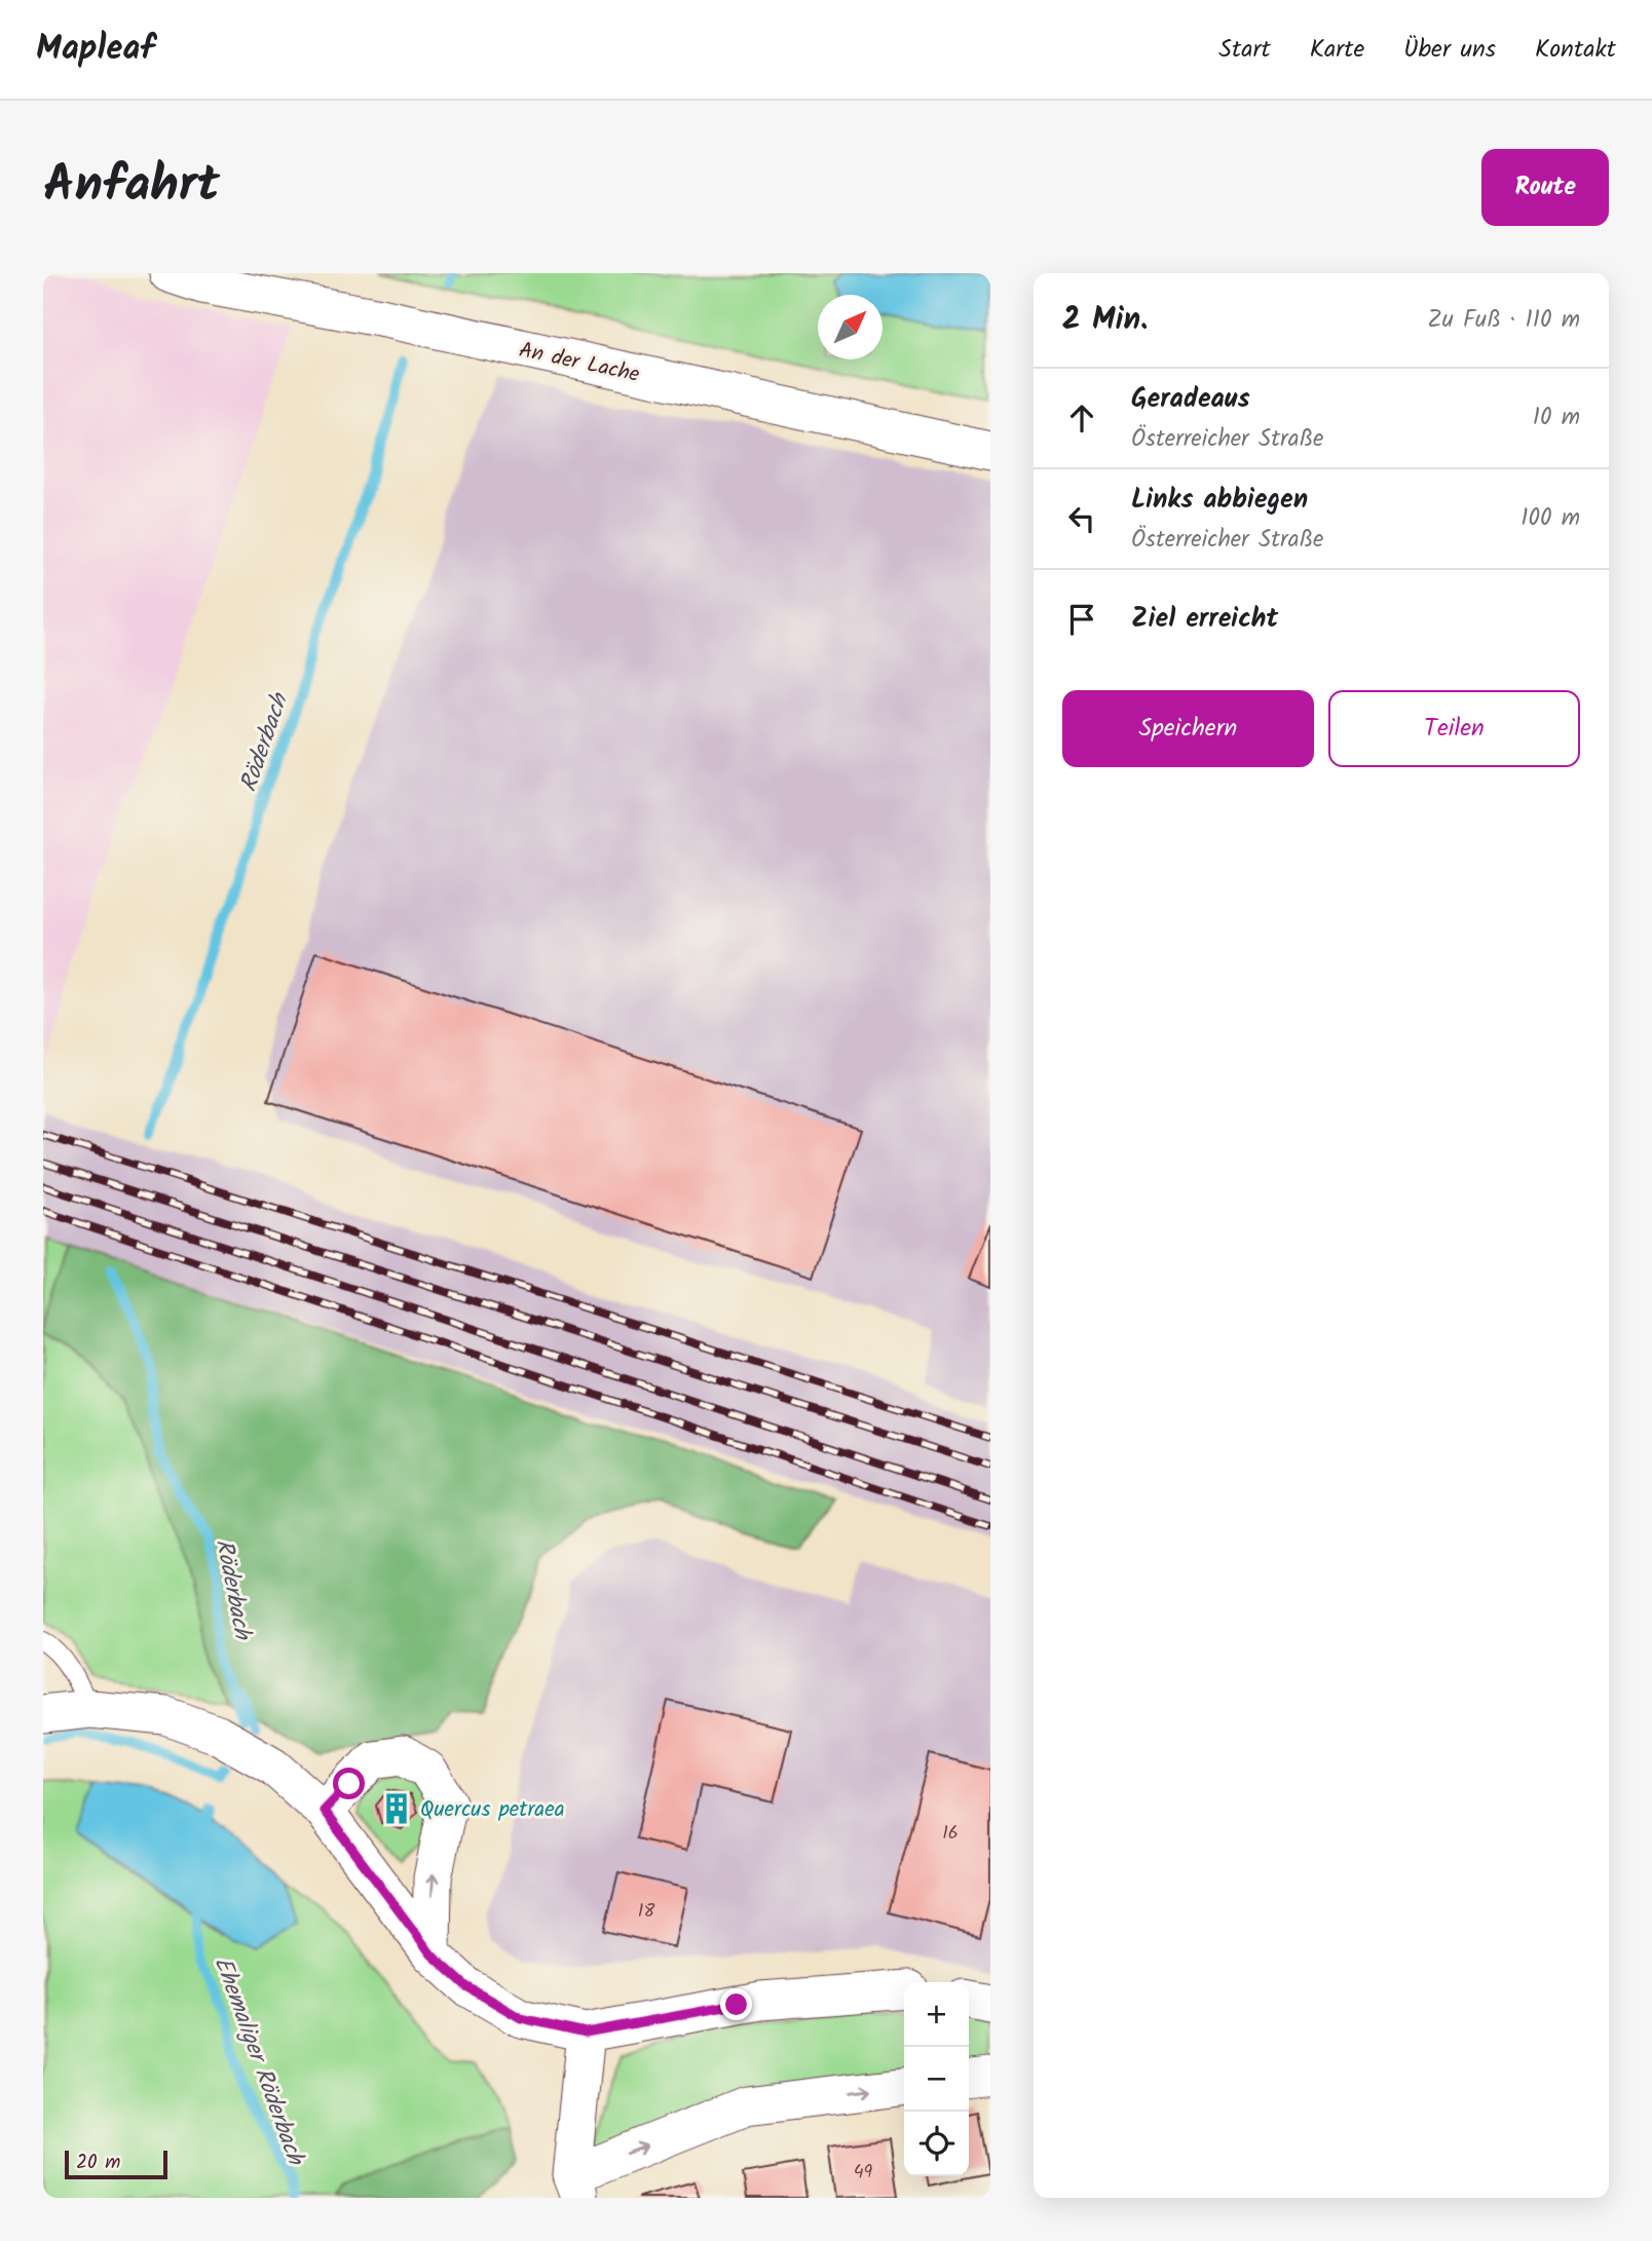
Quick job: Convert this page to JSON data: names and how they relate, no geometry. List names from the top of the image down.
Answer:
{
  "streets": {
    "street": ["An der Lache"]
  },
  "water": ["Röderbach", "Ehemaliger Röderbach"],
  "places": {
    "building": ["Quercus petraea"]
  },
  "house_numbers": ["16", "18", "49"],
  "scale_bar": "20 m",
  "north": "top right",
  "page": {
    "header": "Mapleaf",
    "nav": [
      "Start",
      "Karte",
      "Über uns",
      "Kontakt"
    ],
    "title": "Anfahrt",
    "buttons": [
      "Route",
      ["Speichern", "Teilen"]
    ],
    "heading": ["2 Min.", "Zu Fuß · 110 m"],
    "list": [
      ["Geradeaus", "Österreicher Straße", "10 m"],
      ["Links abbiegen", "Österreicher Straße", "100 m"],
      "Ziel erreicht"
    ],
    "map_buttons": ["+", "−"],
    "scale": "20 m"
  }
}
